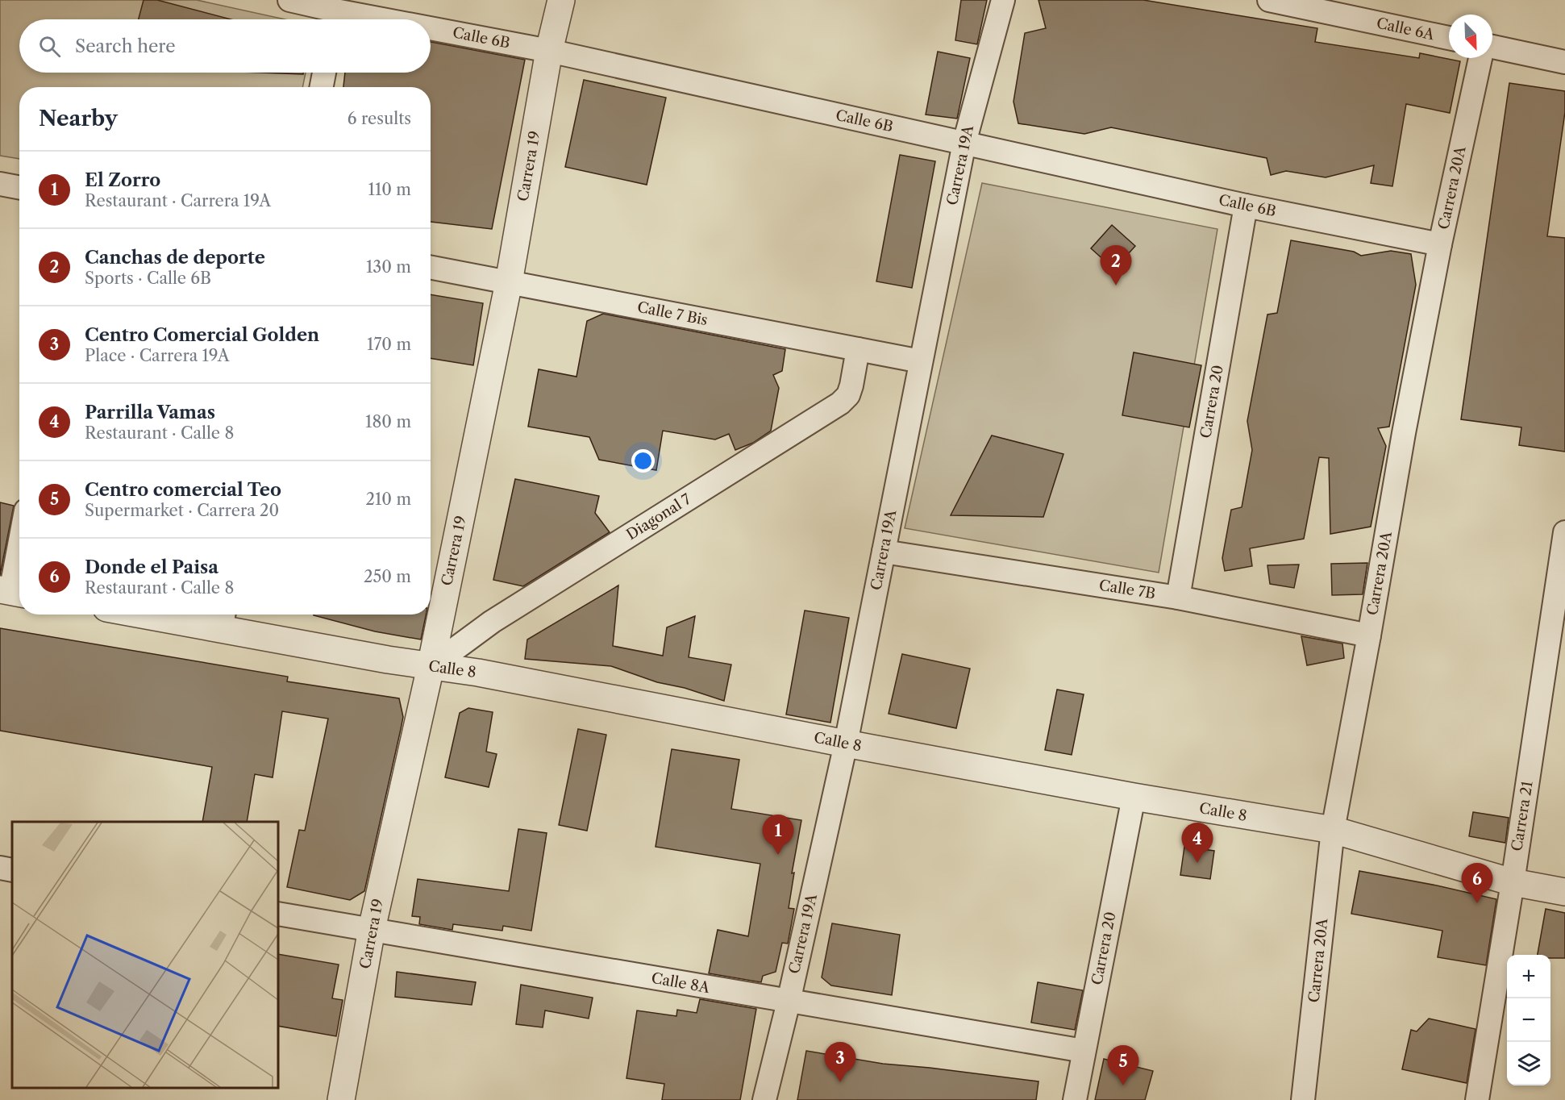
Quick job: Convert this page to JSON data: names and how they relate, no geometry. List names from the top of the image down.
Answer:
{
  "streets": {
    "street": [
      "Calle 6A",
      "Calle 6B",
      "Carrera 19A",
      "Carrera 19",
      "Carrera 20A",
      "Calle 7 Bis",
      "Carrera 20",
      "Diagonal 7",
      "Calle 7B",
      "Calle 8",
      "Carrera 21",
      "Calle 8A"
    ]
  },
  "crossings": [
    ["Calle 6B", "Carrera 19A"],
    ["Calle 6B", "Carrera 19"],
    ["Calle 6B", "Carrera 20A"],
    ["Calle 6B", "Carrera 20"],
    ["Carrera 19A", "Calle 7 Bis"],
    ["Carrera 19A", "Calle 7B"],
    ["Carrera 19A", "Calle 8"],
    ["Carrera 19A", "Calle 8A"],
    ["Carrera 19", "Calle 7 Bis"],
    ["Carrera 19", "Diagonal 7"],
    ["Carrera 19", "Calle 8"],
    ["Carrera 19", "Calle 8A"],
    ["Carrera 20A", "Calle 7B"],
    ["Carrera 20A", "Calle 8"],
    ["Calle 7 Bis", "Diagonal 7"],
    ["Carrera 20", "Calle 7B"],
    ["Carrera 20", "Calle 8"],
    ["Carrera 20", "Calle 8A"],
    ["Diagonal 7", "Calle 8"],
    ["Calle 8", "Carrera 21"]
  ],
  "north": "bottom right",
  "page": {
    "search": "Search here",
    "heading": ["Nearby", "6 results"],
    "list": [
      {
        "mark": "1",
        "name": "El Zorro",
        "note": "Restaurant · Carrera 19A",
        "value": "110 m"
      },
      {
        "mark": "2",
        "name": "Canchas de deporte",
        "note": "Sports · Calle 6B",
        "value": "130 m"
      },
      {
        "mark": "3",
        "name": "Centro Comercial Golden",
        "note": "Place · Carrera 19A",
        "value": "170 m"
      },
      {
        "mark": "4",
        "name": "Parrilla Vamas",
        "note": "Restaurant · Calle 8",
        "value": "180 m"
      },
      {
        "mark": "5",
        "name": "Centro comercial Teo",
        "note": "Supermarket · Carrera 20",
        "value": "210 m"
      },
      {
        "mark": "6",
        "name": "Donde el Paisa",
        "note": "Restaurant · Calle 8",
        "value": "250 m"
      }
    ],
    "pins": [
      "2",
      "1",
      "4",
      "6",
      "3",
      "5"
    ],
    "map_buttons": ["+", "−"]
  }
}
